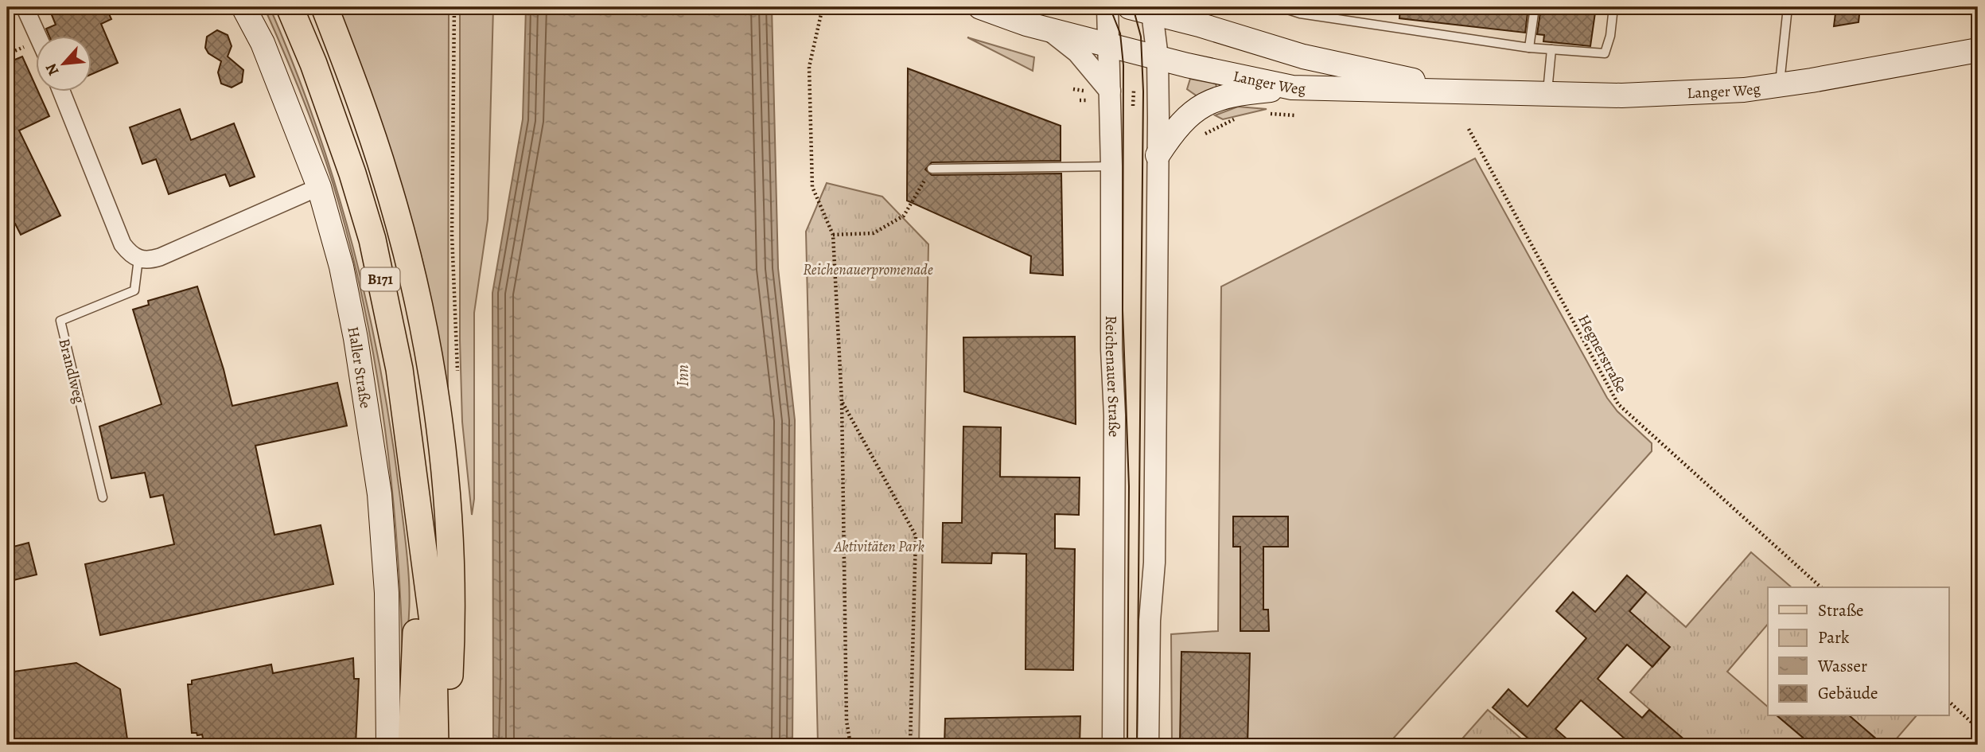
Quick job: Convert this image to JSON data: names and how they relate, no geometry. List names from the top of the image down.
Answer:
{
  "streets": {
    "main road": ["Langer Weg", "B171", "Haller Straße"],
    "street": ["Reichenauer Straße"],
    "lane": ["Brandlweg"],
    "path": ["Hegnerstraße"]
  },
  "crossings": [
    ["Langer Weg", "Reichenauer Straße"]
  ],
  "water": ["Inn"],
  "parks": ["Reichenauerpromenade", "Aktivitäten Park"],
  "legend": [
    "Straße",
    "Park",
    "Wasser",
    "Gebäude"
  ],
  "north": "bottom left"
}
